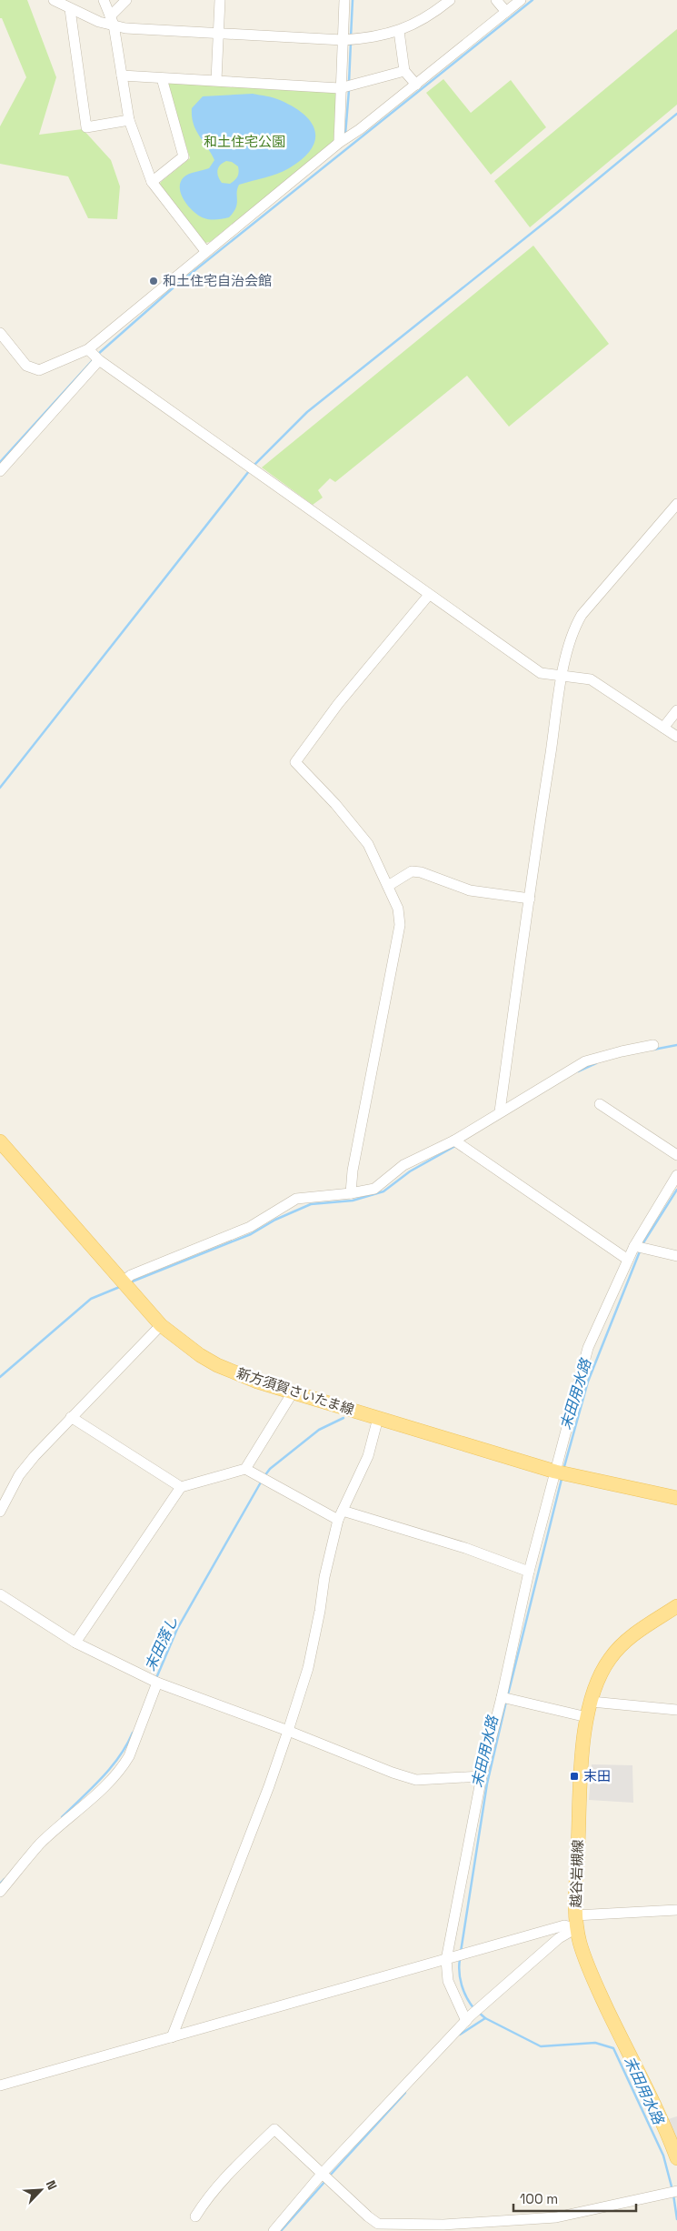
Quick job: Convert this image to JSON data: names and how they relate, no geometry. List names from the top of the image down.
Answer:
{
  "streets": {
    "main road": ["新方須賀さいたま線", "越谷岩槻線"]
  },
  "water": ["末田用水路", "末田落し"],
  "parks": ["和土住宅公園"],
  "places": {
    "other": ["和土住宅自治会館"],
    "transit": ["末田"]
  },
  "scale_bar": "100 m",
  "north": "top right"
}
